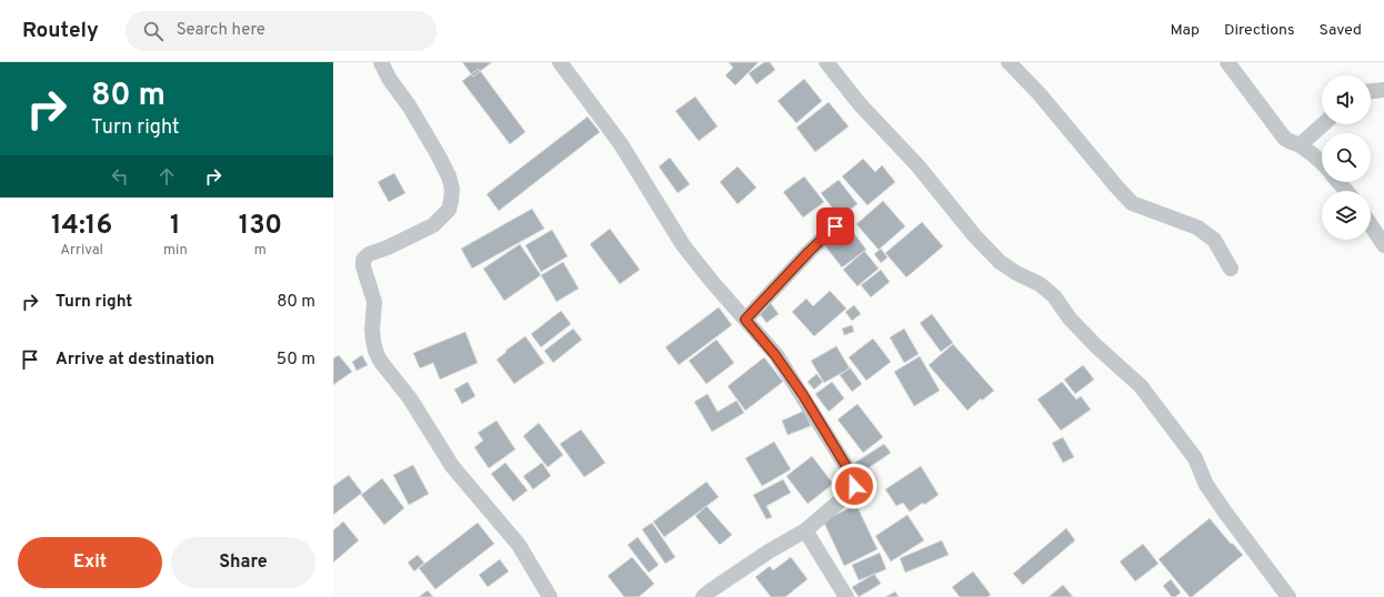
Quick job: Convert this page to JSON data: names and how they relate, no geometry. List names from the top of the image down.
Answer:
{
  "page": {
    "header": "Routely",
    "search": "Search here",
    "nav": ["Map", "Directions", "Saved"],
    "turn": ["80 m", "Turn right"],
    "eta": [
      "14:16",
      "Arrival",
      "1",
      "min",
      "130",
      "m"
    ],
    "list": [
      {
        "name": "Turn right",
        "value": "80 m"
      },
      {
        "name": "Arrive at destination",
        "value": "50 m"
      }
    ],
    "buttons": ["Exit", "Share"]
  }
}
